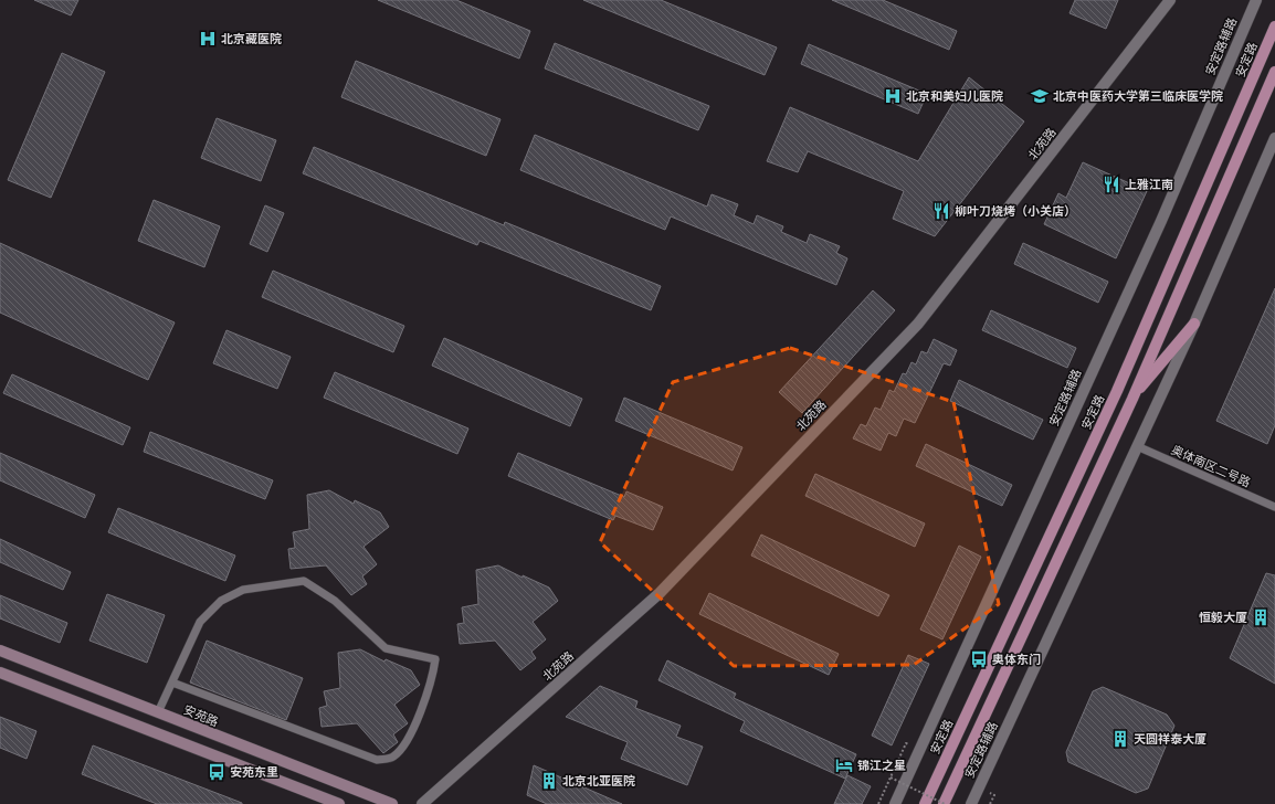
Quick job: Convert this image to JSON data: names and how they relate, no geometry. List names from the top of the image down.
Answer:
{
  "streets": {
    "main road": ["安定路", "安苑路"],
    "street": ["安定路辅路", "北苑路"],
    "lane": ["奥体南区二号路"]
  },
  "crossings": [
    ["安定路辅路", "奥体南区二号路"]
  ],
  "places": {
    "hospital": ["北京藏医院", "北京和美妇儿医院"],
    "school or university": ["北京中医药大学第三临床医学院"],
    "restaurant": ["上雅江南", "柳叶刀烧烤（小关店）"],
    "building": ["恒毅大厦", "天圆祥泰大厦", "北京北亚医院"],
    "bus stop": ["奥体东门", "安苑东里"],
    "hotel": ["锦江之星"]
  }
}
